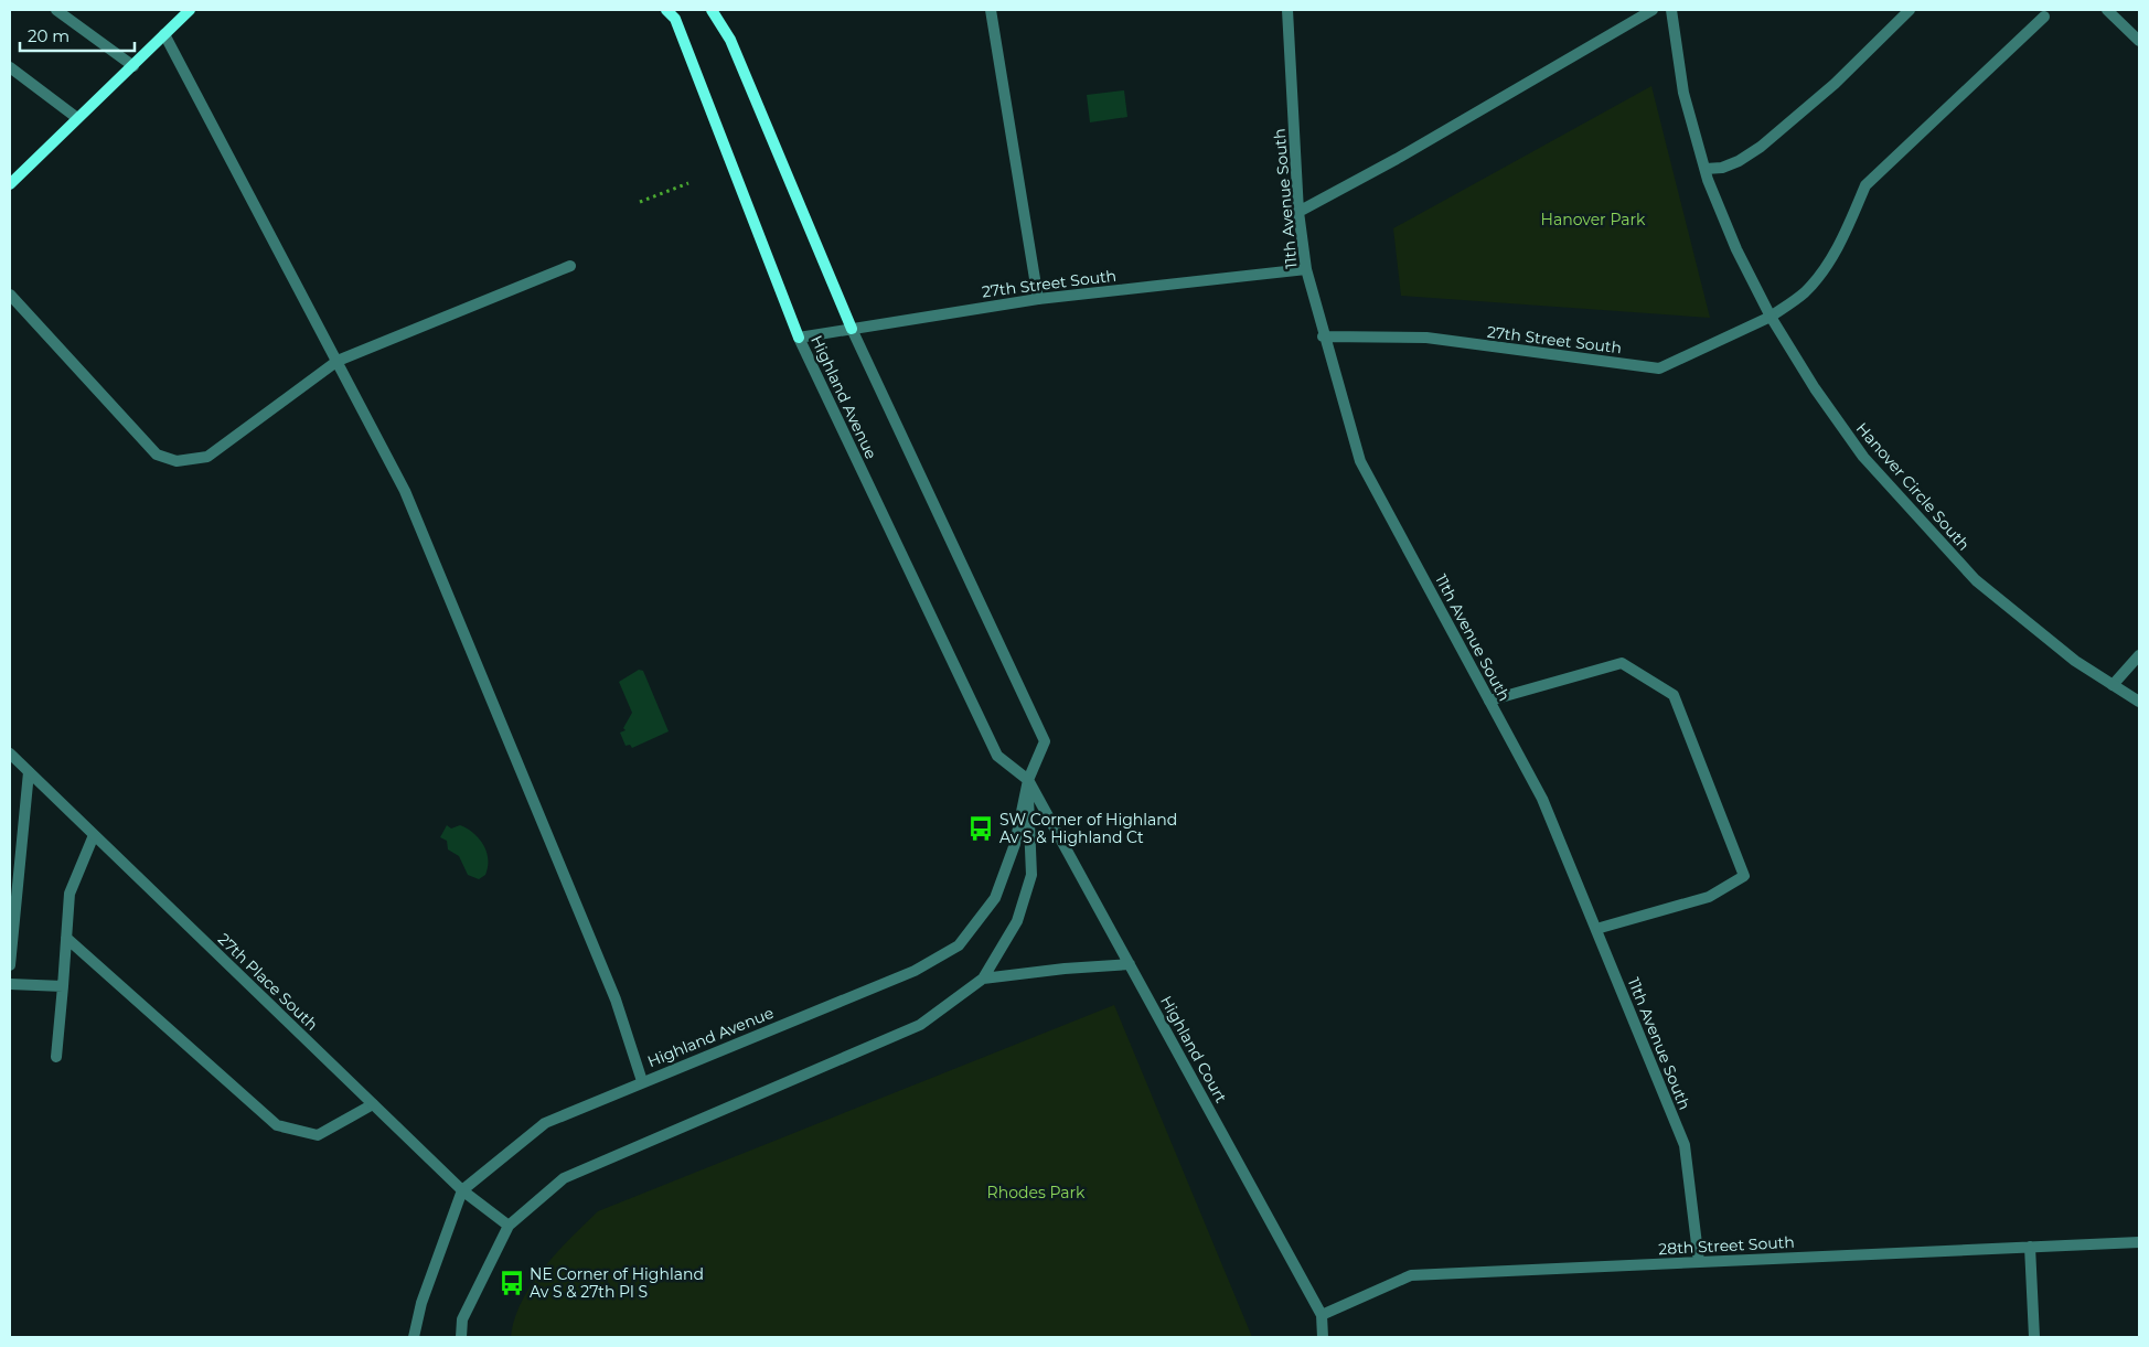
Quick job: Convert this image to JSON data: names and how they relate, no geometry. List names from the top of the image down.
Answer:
{
  "streets": {
    "street": [
      "11th Avenue South",
      "27th Street South",
      "Highland Avenue",
      "Hanover Circle South",
      "27th Place South",
      "Highland Court",
      "28th Street South"
    ]
  },
  "crossings": [
    ["11th Avenue South", "27th Street South"],
    ["11th Avenue South", "28th Street South"],
    ["27th Street South", "Highland Avenue"],
    ["27th Street South", "Hanover Circle South"],
    ["Highland Avenue", "27th Place South"],
    ["Highland Avenue", "Highland Court"],
    ["Highland Court", "28th Street South"]
  ],
  "parks": ["Hanover Park", "Rhodes Park"],
  "places": {
    "bus stop": ["SW Corner of Highland Av S & Highland Ct", "NE Corner of Highland Av S & 27th Pl S"]
  },
  "scale_bar": "20 m"
}
